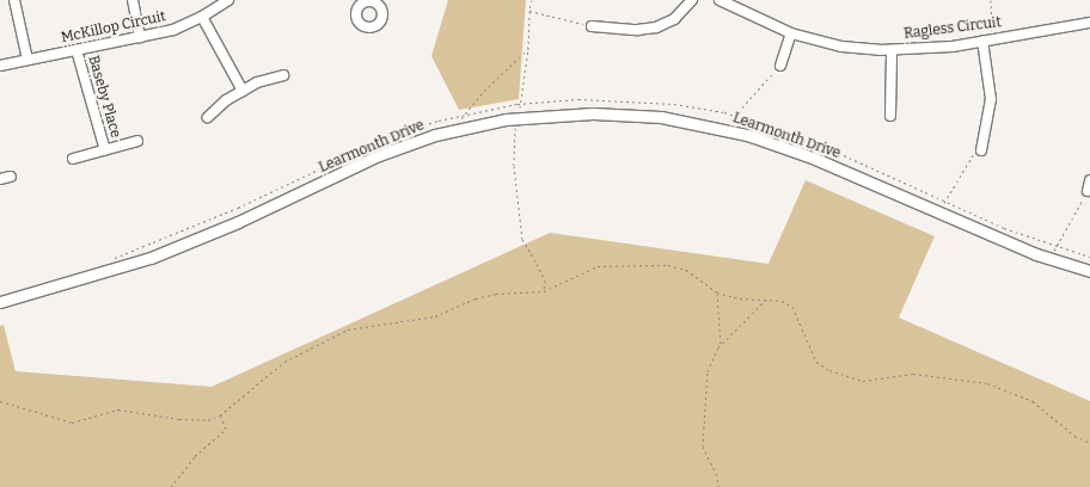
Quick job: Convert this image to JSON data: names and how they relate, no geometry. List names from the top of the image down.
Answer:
{
  "streets": {
    "street": [
      "McKillop Circuit",
      "Ragless Circuit",
      "Baseby Place",
      "Learmonth Drive"
    ]
  },
  "crossings": [
    ["McKillop Circuit", "Baseby Place"]
  ]
}
